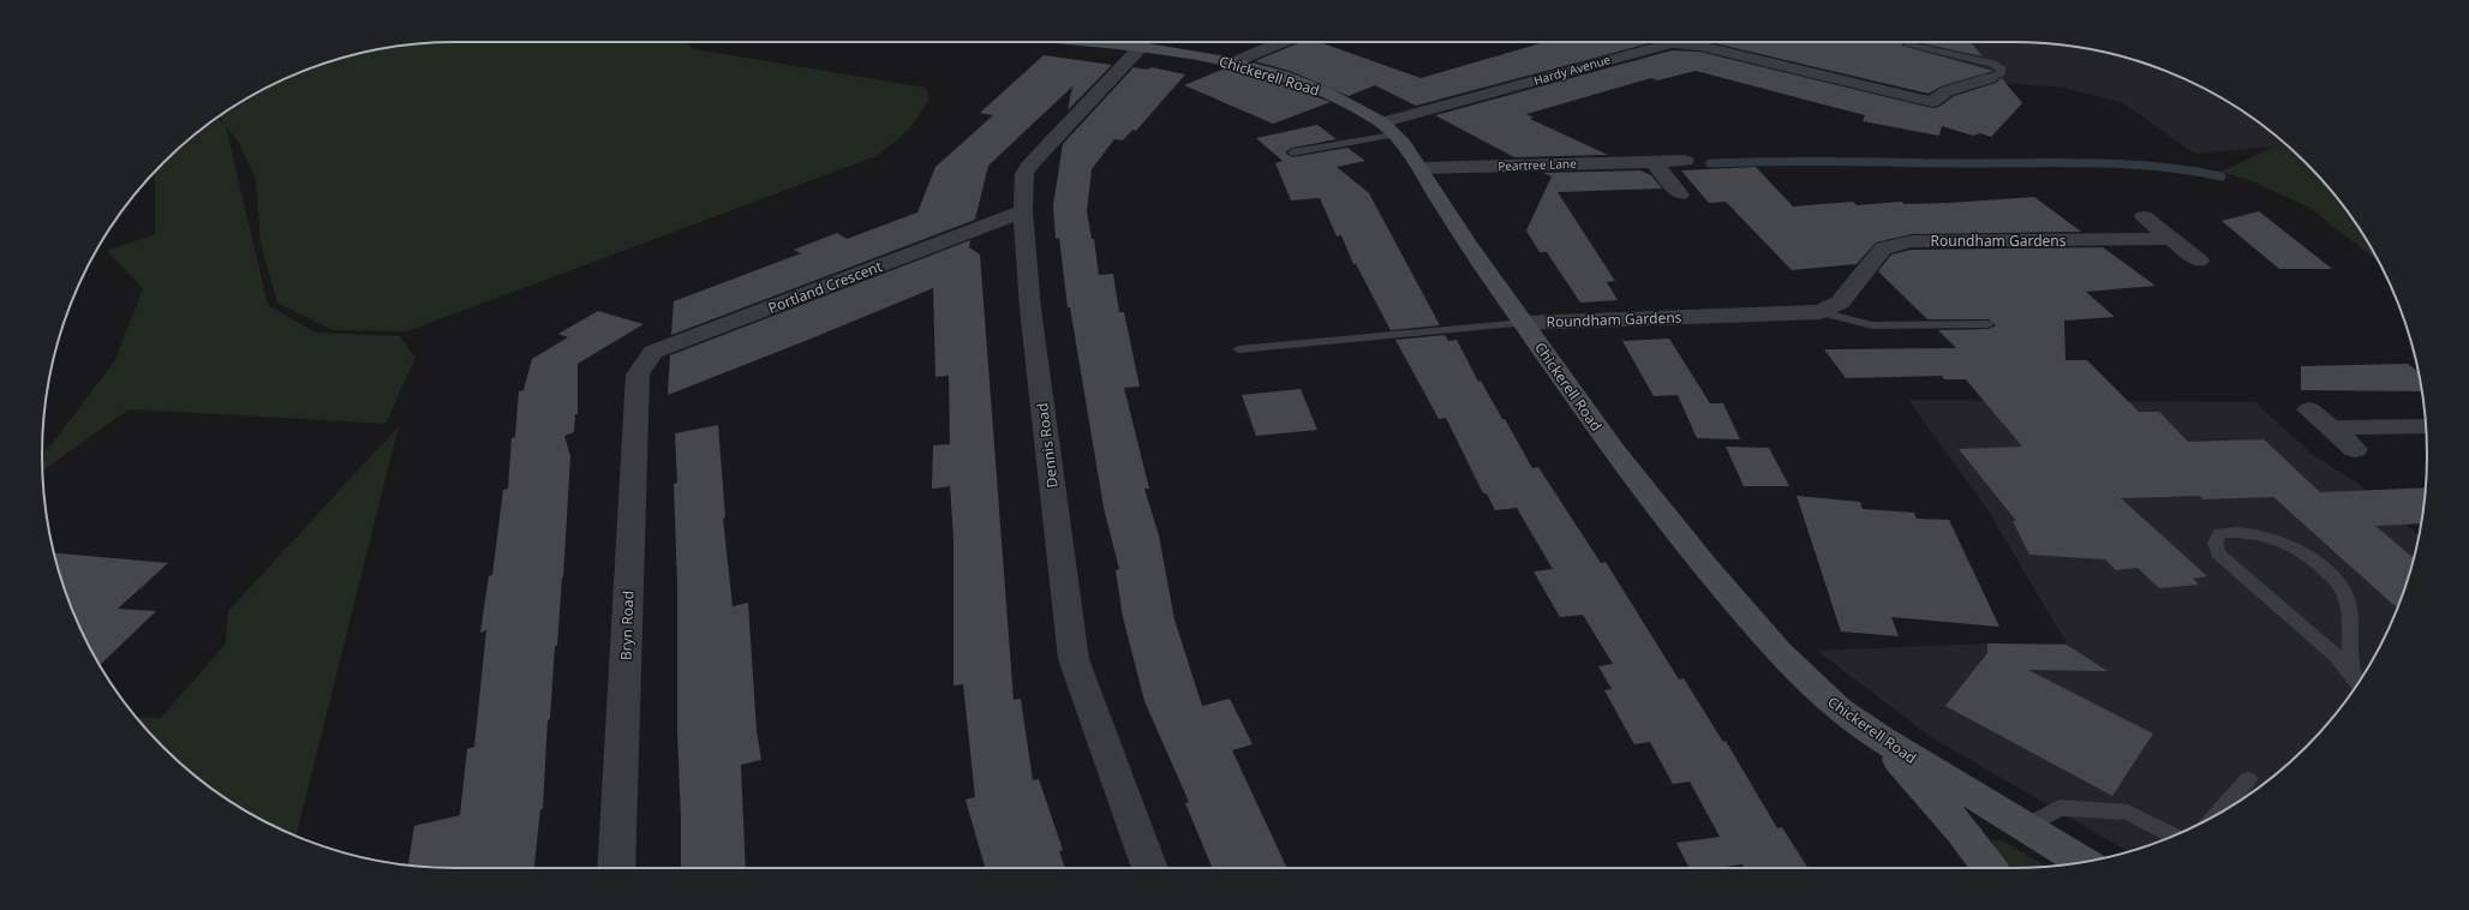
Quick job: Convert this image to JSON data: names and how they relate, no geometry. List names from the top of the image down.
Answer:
{
  "streets": {
    "main road": ["Chickerell Road"],
    "street": [
      "Hardy Avenue",
      "Peartree Lane",
      "Roundham Gardens",
      "Portland Crescent",
      "Dennis Road",
      "Bryn Road"
    ]
  },
  "crossings": [
    ["Hardy Avenue", "Chickerell Road"],
    ["Chickerell Road", "Peartree Lane"],
    ["Chickerell Road", "Roundham Gardens"],
    ["Chickerell Road", "Dennis Road"],
    ["Portland Crescent", "Dennis Road"],
    ["Portland Crescent", "Bryn Road"]
  ]
}
